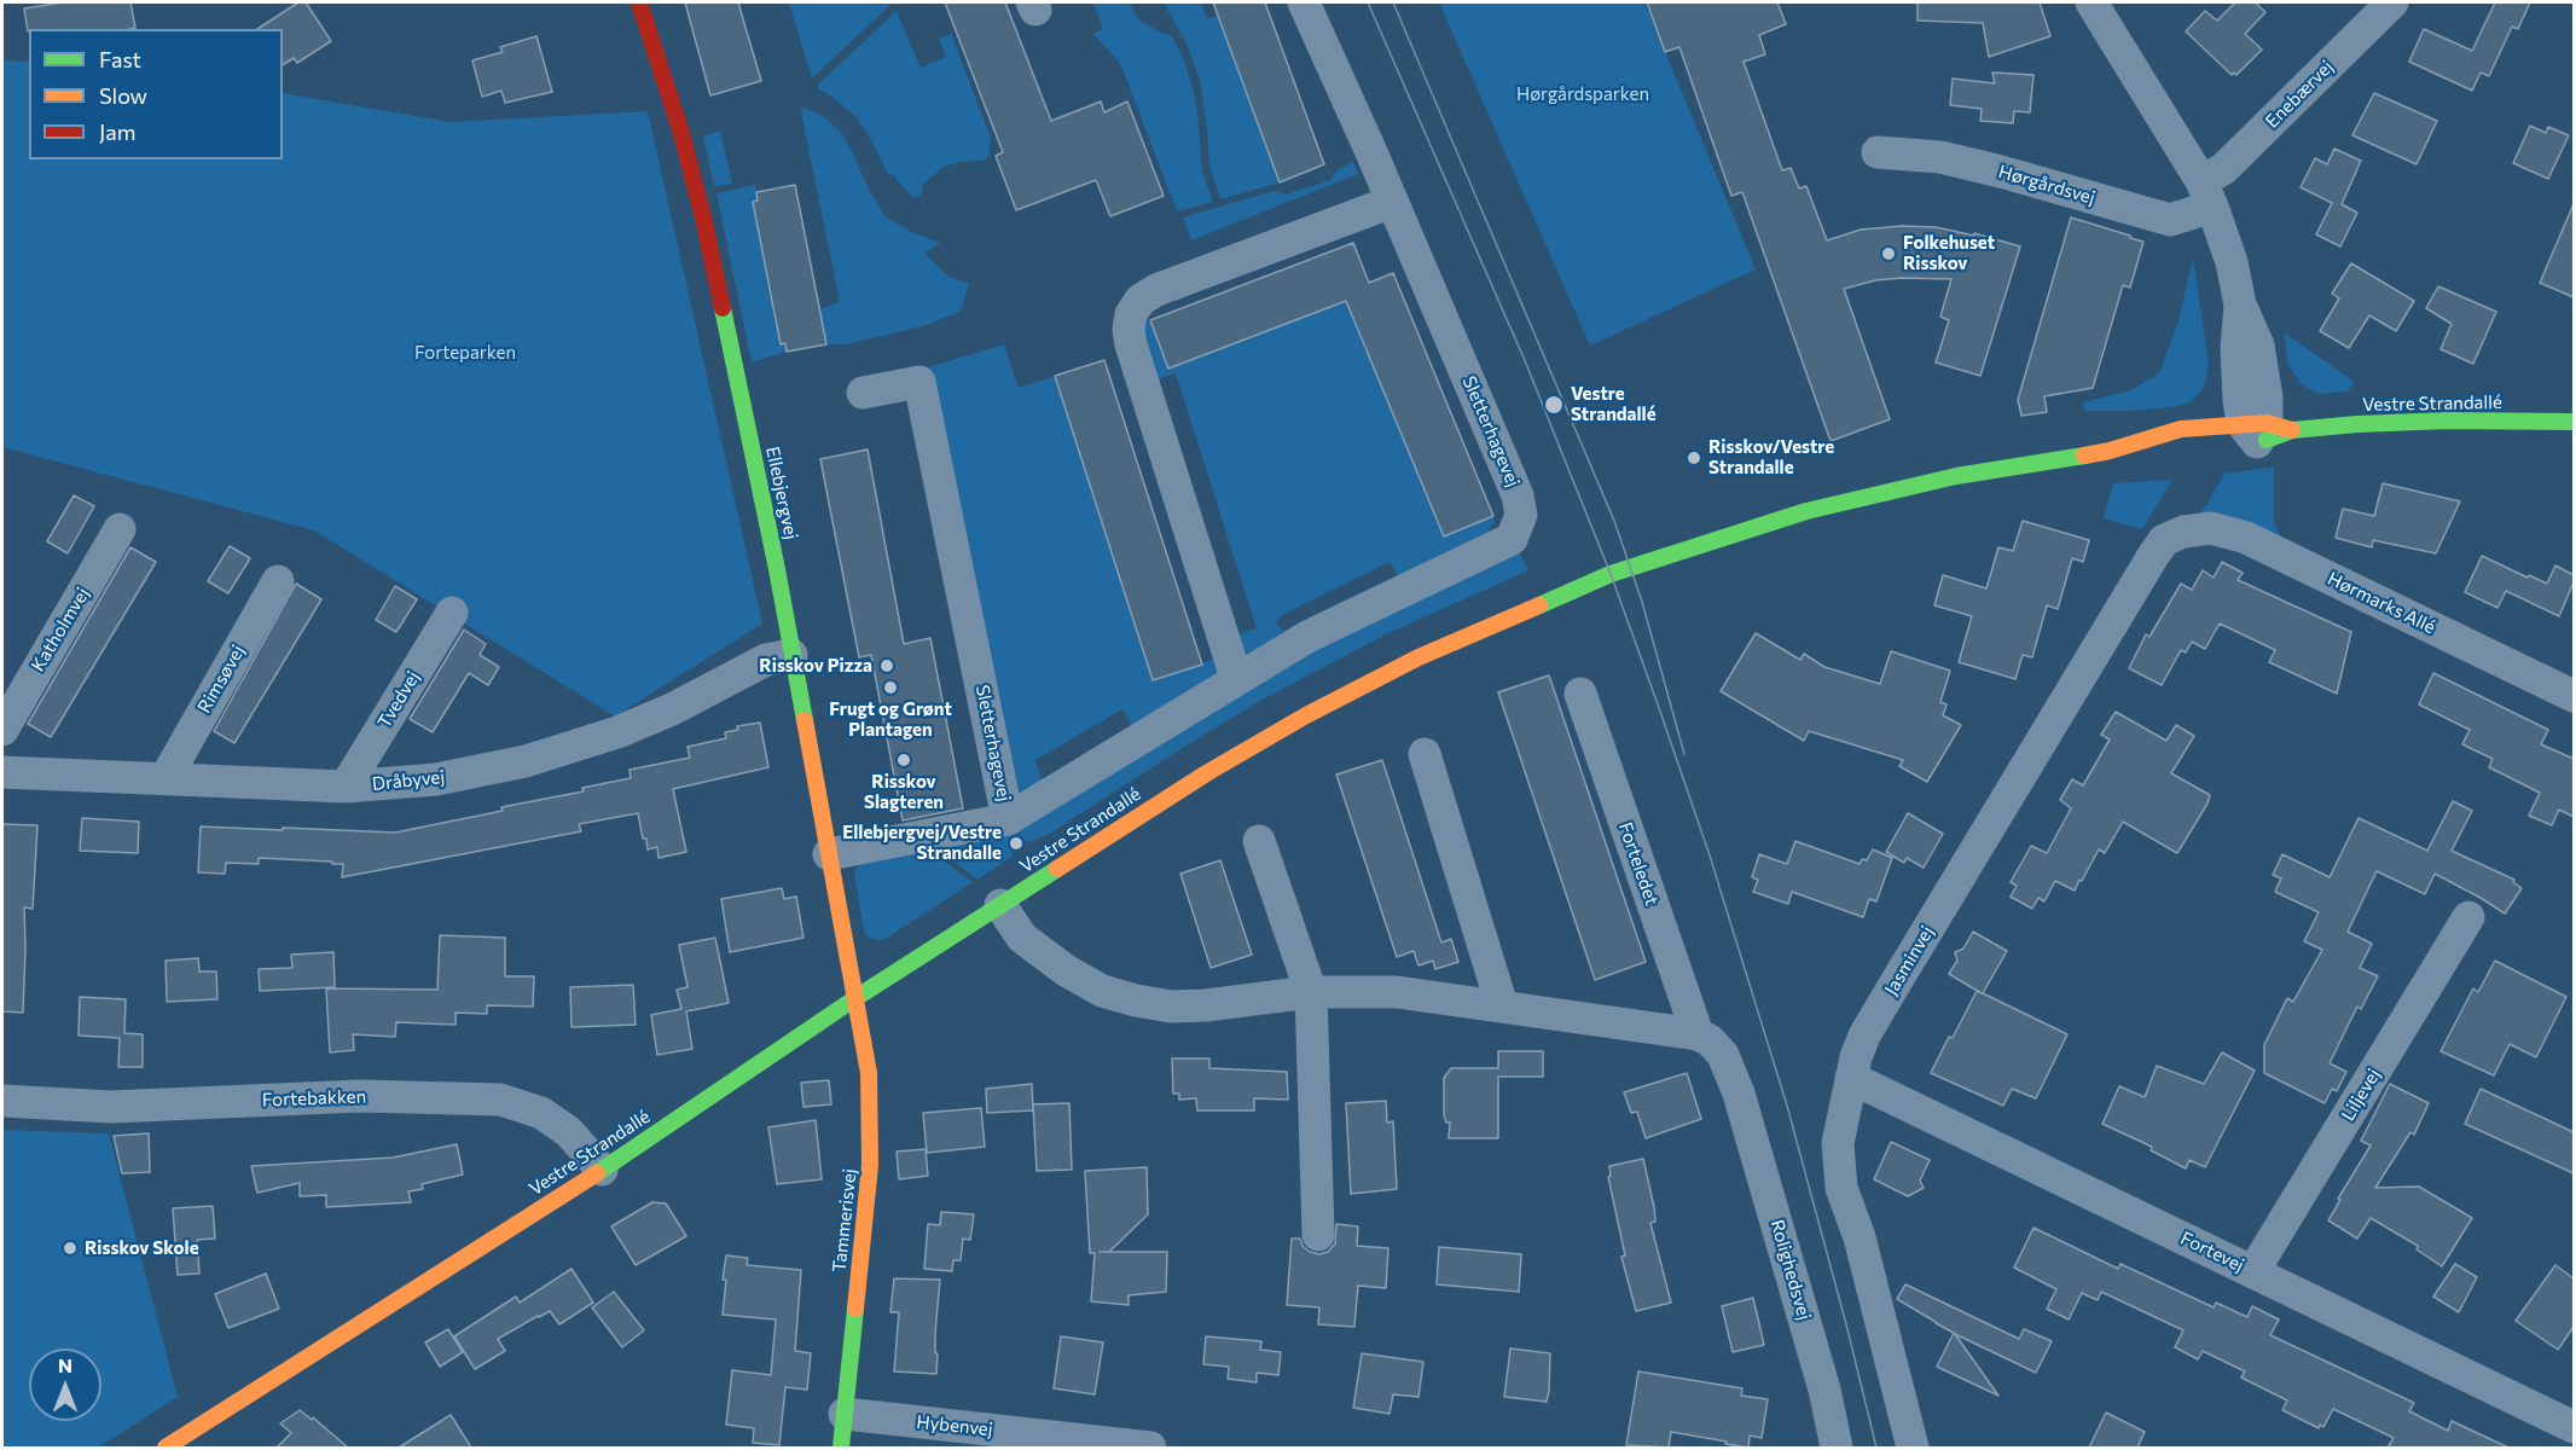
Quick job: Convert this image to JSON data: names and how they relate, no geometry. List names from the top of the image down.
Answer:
{
  "streets": {
    "street": [
      "Enebærvej",
      "Hørgårdsvej",
      "Vestre Strandallé",
      "Sletterhagevej",
      "Ellebjergvej",
      "Hørmarks Allé",
      "Katholmvej",
      "Rimsøvej",
      "Tvedvej",
      "Dråbyvej",
      "Forteledet",
      "Jasminvej",
      "Liljevej",
      "Fortebakken",
      "Tammerisvej",
      "Fortevej",
      "Rolighedsvej",
      "Hybenvej"
    ]
  },
  "crossings": [
    ["Enebærvej", "Hørgårdsvej"],
    ["Vestre Strandallé", "Ellebjergvej"],
    ["Vestre Strandallé", "Fortebakken"],
    ["Vestre Strandallé", "Tammerisvej"],
    ["Sletterhagevej", "Ellebjergvej"],
    ["Ellebjergvej", "Dråbyvej"],
    ["Ellebjergvej", "Tammerisvej"],
    ["Hørmarks Allé", "Jasminvej"],
    ["Rimsøvej", "Dråbyvej"],
    ["Tvedvej", "Dråbyvej"],
    ["Forteledet", "Rolighedsvej"],
    ["Jasminvej", "Fortevej"],
    ["Liljevej", "Fortevej"],
    ["Tammerisvej", "Hybenvej"]
  ],
  "parks": ["Hørgårdsparken", "Forteparken"],
  "places": [
    "Folkehuset Risskov",
    "Vestre Strandallé",
    "Risskov/Vestre Strandalle",
    "Risskov Pizza",
    "Frugt og Grønt Plantagen",
    "Risskov Slagteren",
    "Ellebjergvej/Vestre Strandalle",
    "Risskov Skole"
  ],
  "legend": ["Fast", "Slow", "Jam"],
  "north": "top"
}
